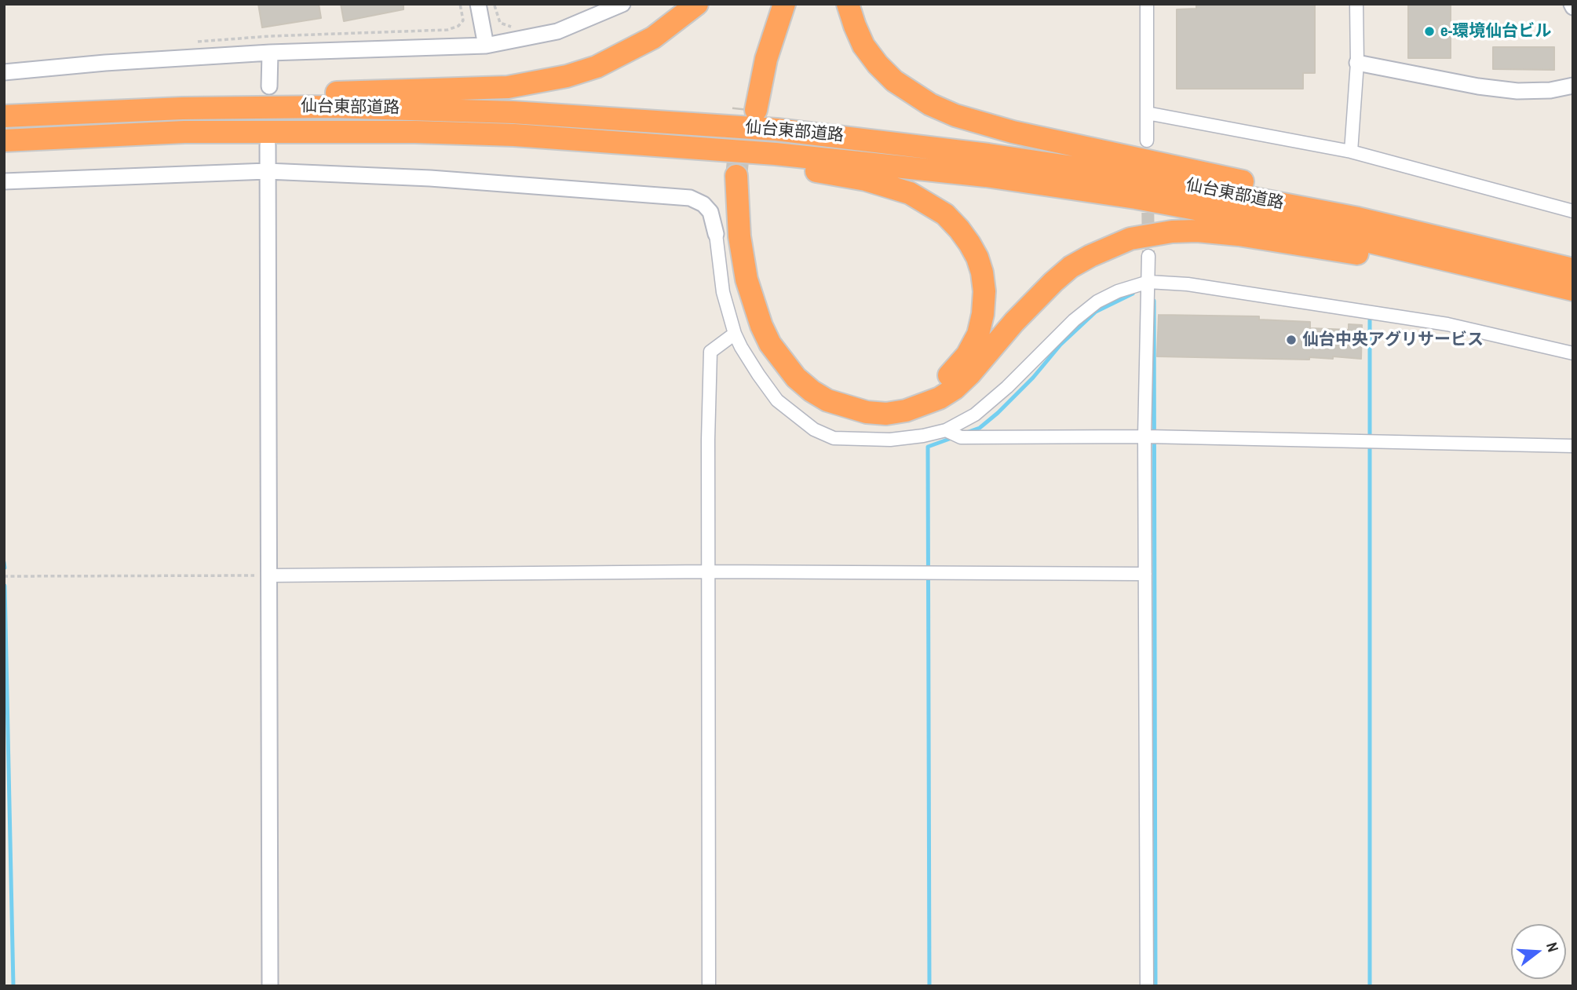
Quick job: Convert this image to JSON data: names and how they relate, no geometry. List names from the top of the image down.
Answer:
{
  "streets": {
    "highway": ["仙台東部道路"]
  },
  "places": ["e-環境仙台ビル", "仙台中央アグリサービス"],
  "north": "right"
}
